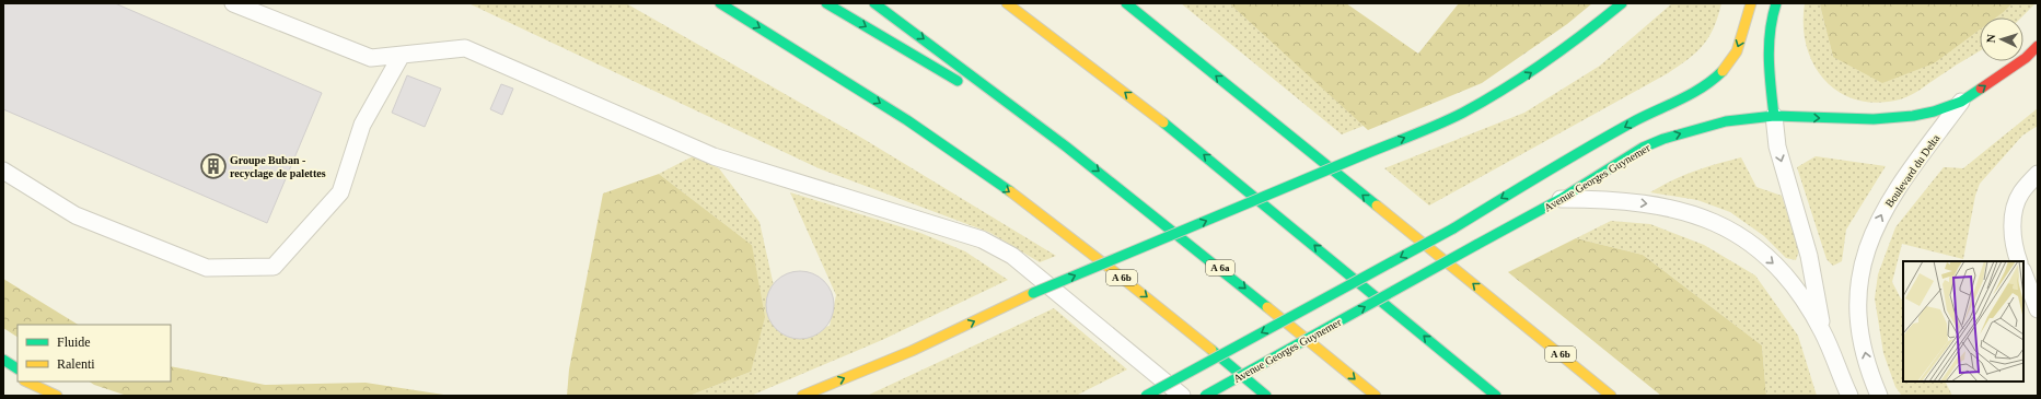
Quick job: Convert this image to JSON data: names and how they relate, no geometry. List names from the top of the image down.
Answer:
{
  "streets": {
    "main road": ["Avenue Georges Guynemer", "A 6a", "A 6b"],
    "lane": ["Boulevard du Delta"]
  },
  "crossings": [
    ["Boulevard du Delta", "Avenue Georges Guynemer"]
  ],
  "one_way": ["Boulevard du Delta"],
  "places": {
    "building": ["Groupe Buban - recyclage de palettes"]
  },
  "legend": ["Fluide", "Ralenti"],
  "north": "left"
}
